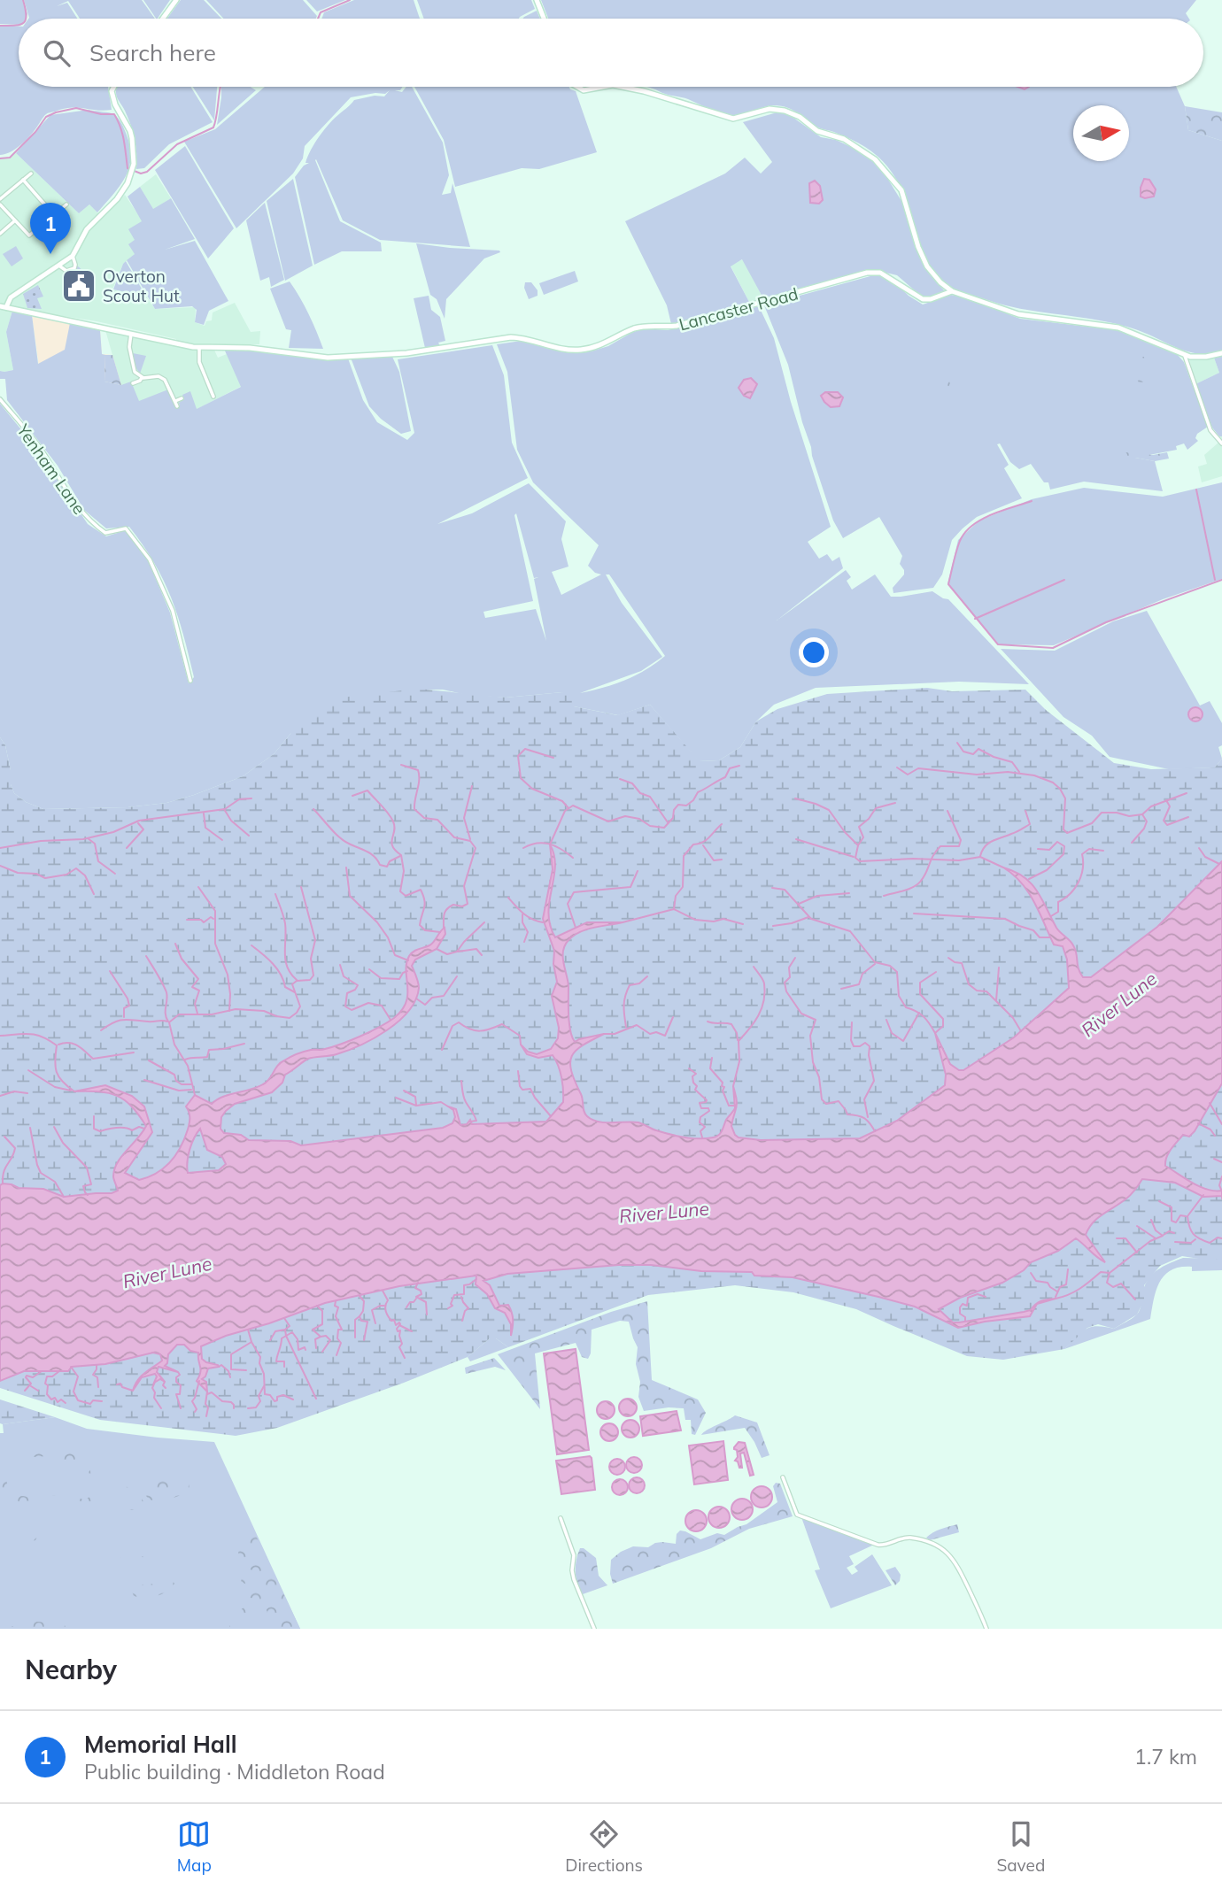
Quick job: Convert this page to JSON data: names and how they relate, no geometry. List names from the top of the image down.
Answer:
{
  "streets": {
    "street": ["Lancaster Road", "Yenham Lane"]
  },
  "water": ["River Lune"],
  "places": {
    "public building": ["Overton Scout Hut"]
  },
  "north": "right",
  "page": {
    "search": "Search here",
    "pins": "1",
    "heading": "Nearby",
    "list": [
      {
        "mark": "1",
        "name": "Memorial Hall",
        "note": "Public building · Middleton Road",
        "value": "1.7 km"
      }
    ],
    "nav": ["Map", "Directions", "Saved"]
  }
}
